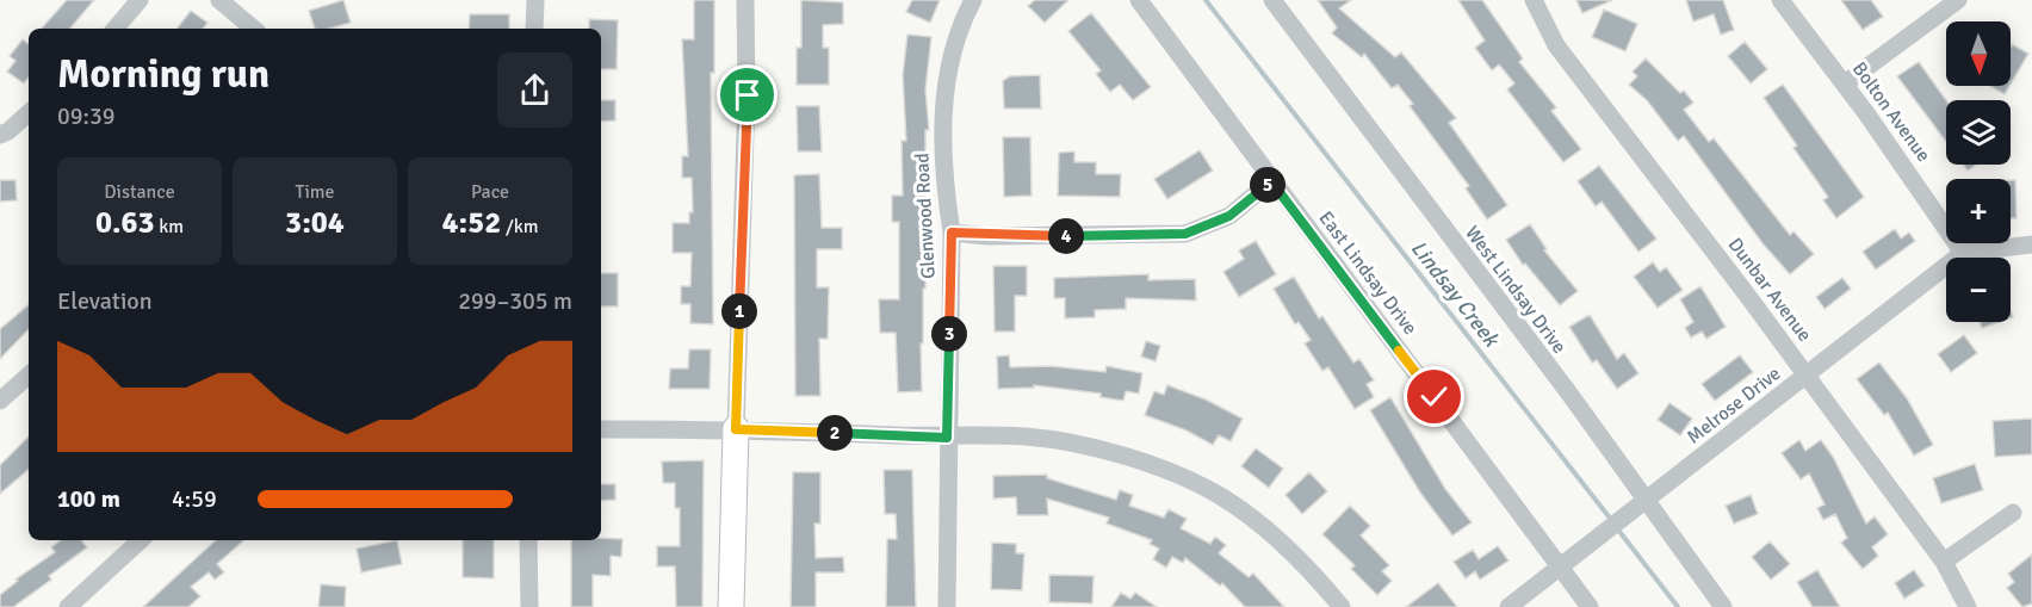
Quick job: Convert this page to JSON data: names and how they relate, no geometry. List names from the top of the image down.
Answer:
{
  "streets": {
    "street": [
      "Bolton Avenue",
      "Glenwood Road",
      "East Lindsay Drive",
      "West Lindsay Drive",
      "Dunbar Avenue",
      "Melrose Drive"
    ]
  },
  "crossings": [
    ["Bolton Avenue", "Melrose Drive"],
    ["East Lindsay Drive", "Melrose Drive"],
    ["West Lindsay Drive", "Melrose Drive"],
    ["Dunbar Avenue", "Melrose Drive"]
  ],
  "water": ["Lindsay Creek"],
  "north": "bottom",
  "page": {
    "map_buttons": ["+", "−"],
    "heading": ["Morning run", "09:39"],
    "stats": [
      ["Distance", "0.63 km"],
      ["Time", "3:04"],
      ["Pace", "4:52 /km"]
    ],
    "pins": [
      "5",
      "4",
      "1",
      "3",
      "2"
    ],
    "chart": ["Elevation", "299–305 m"],
    "list": [
      {
        "name": "100 m",
        "note": "4:59"
      }
    ]
  }
}
